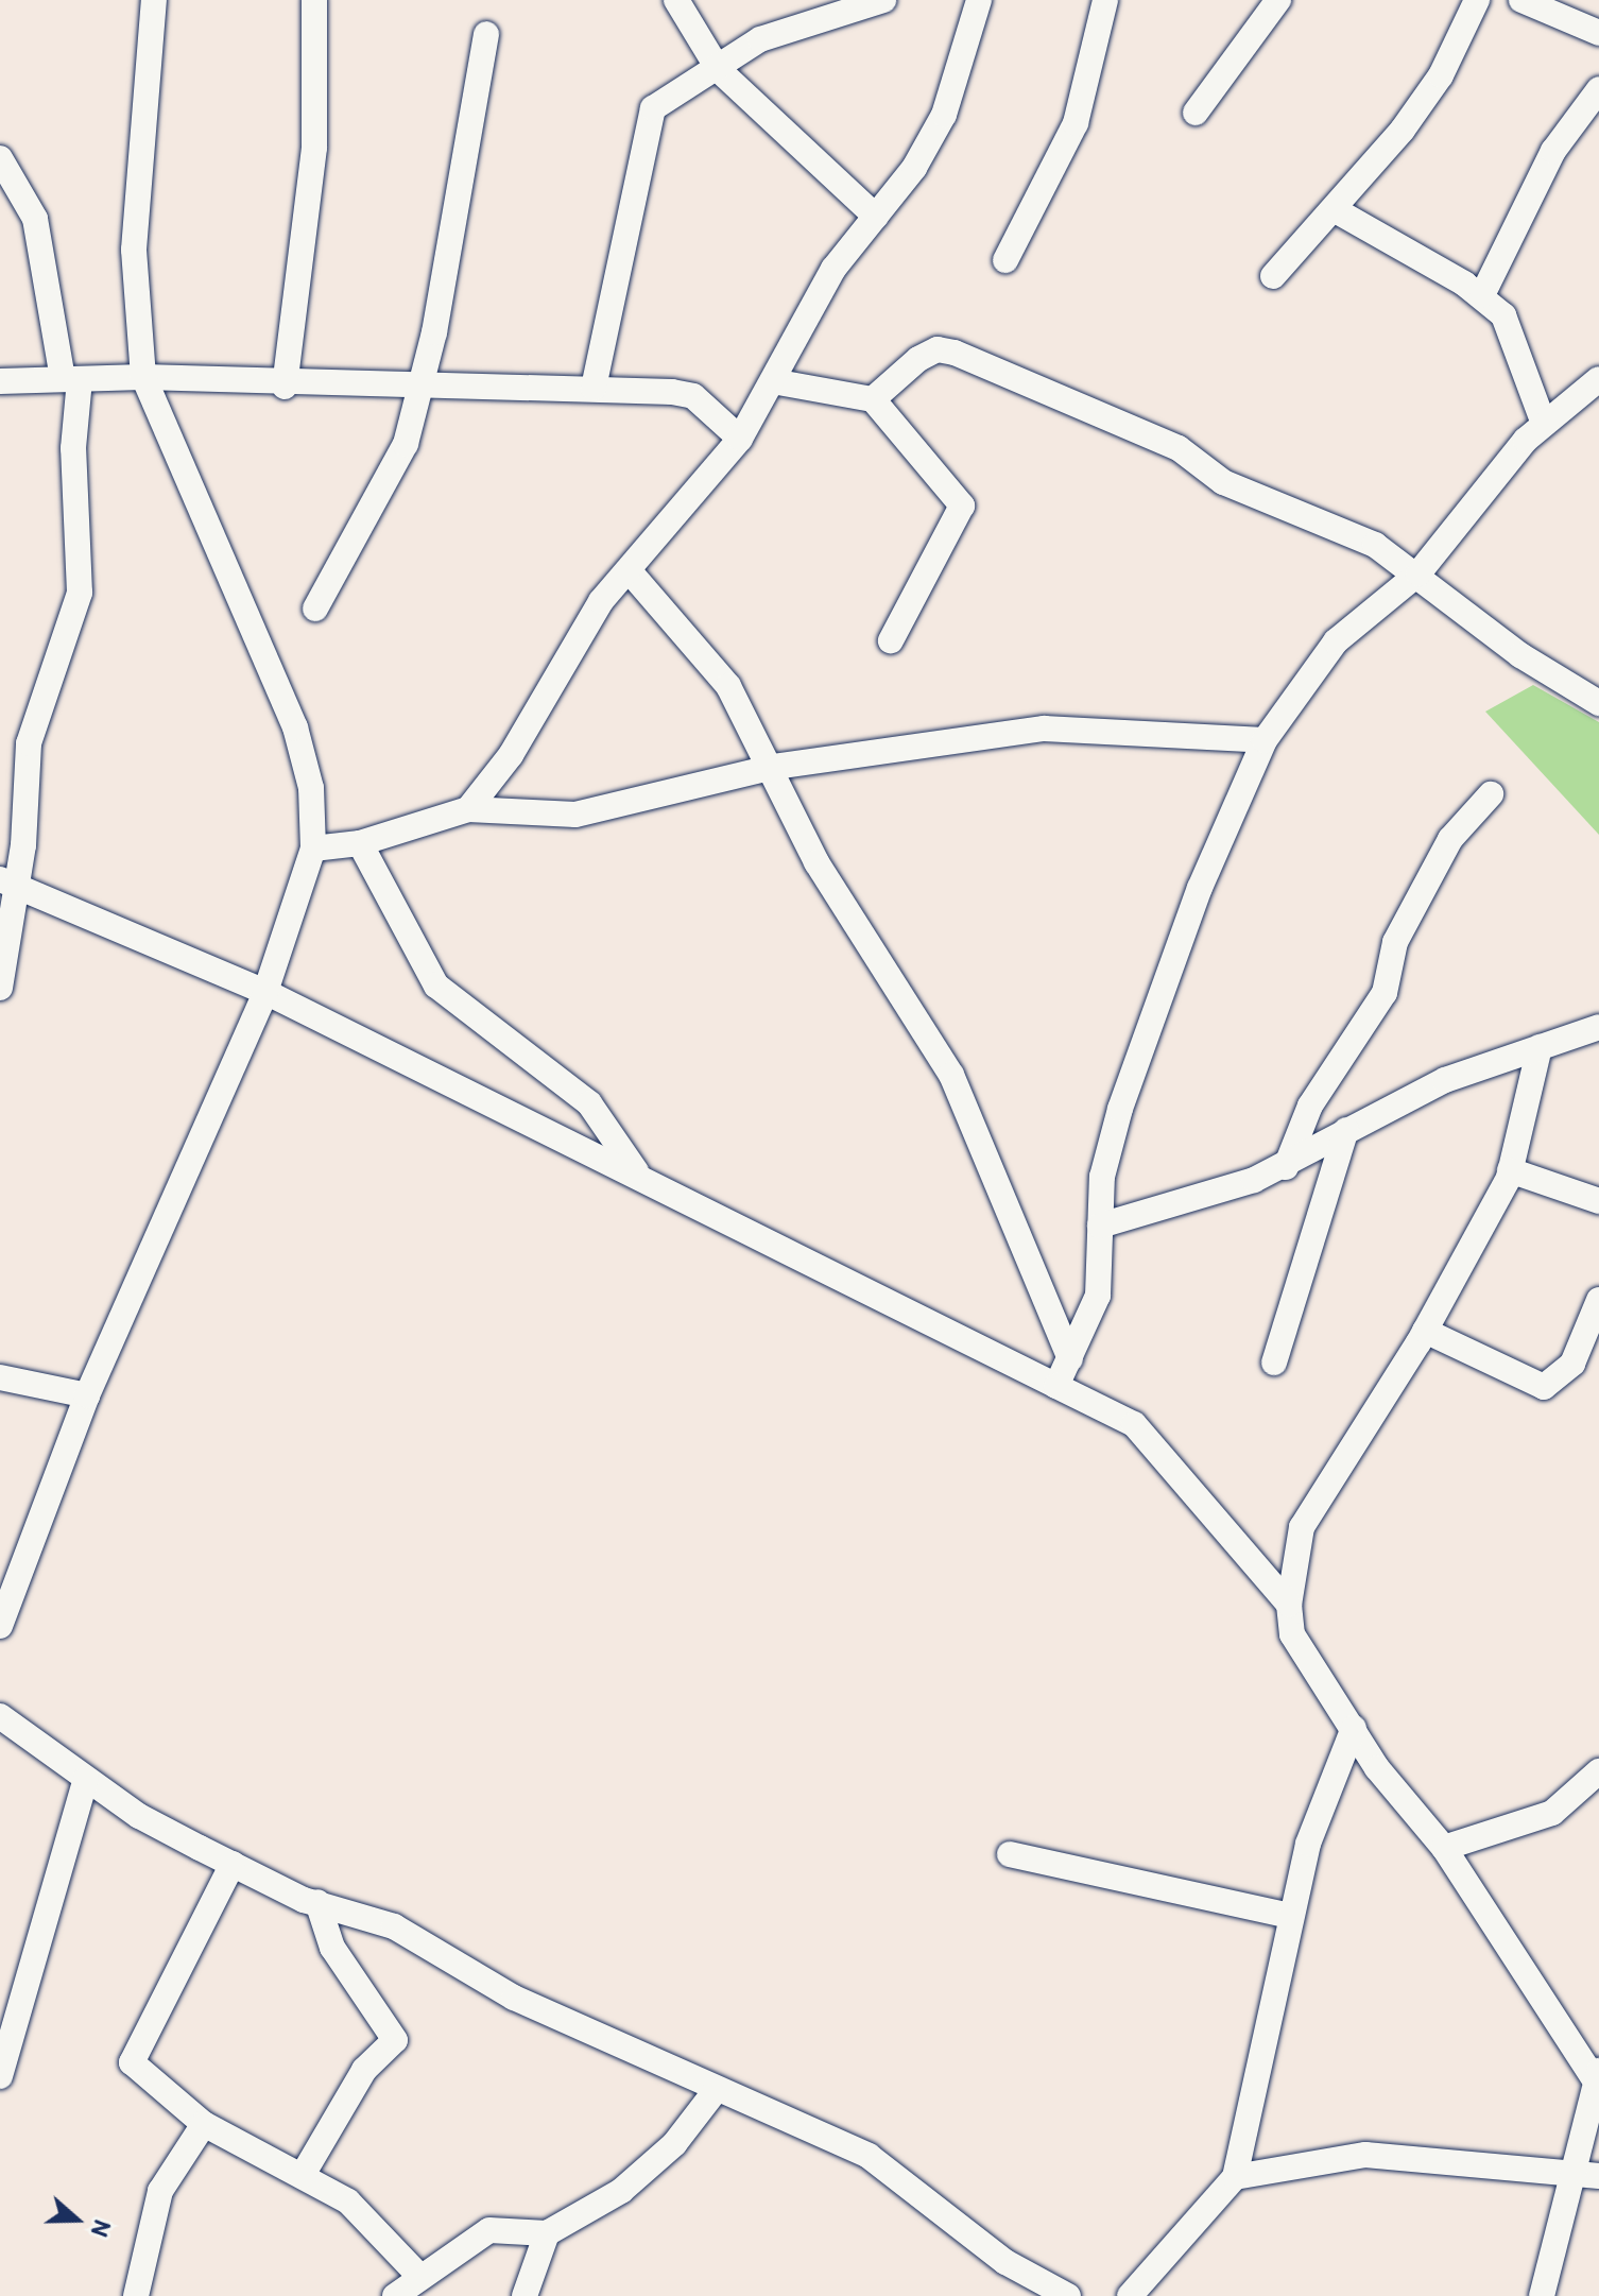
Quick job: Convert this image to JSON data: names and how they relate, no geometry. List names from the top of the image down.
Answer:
{
  "north": "right"
}
